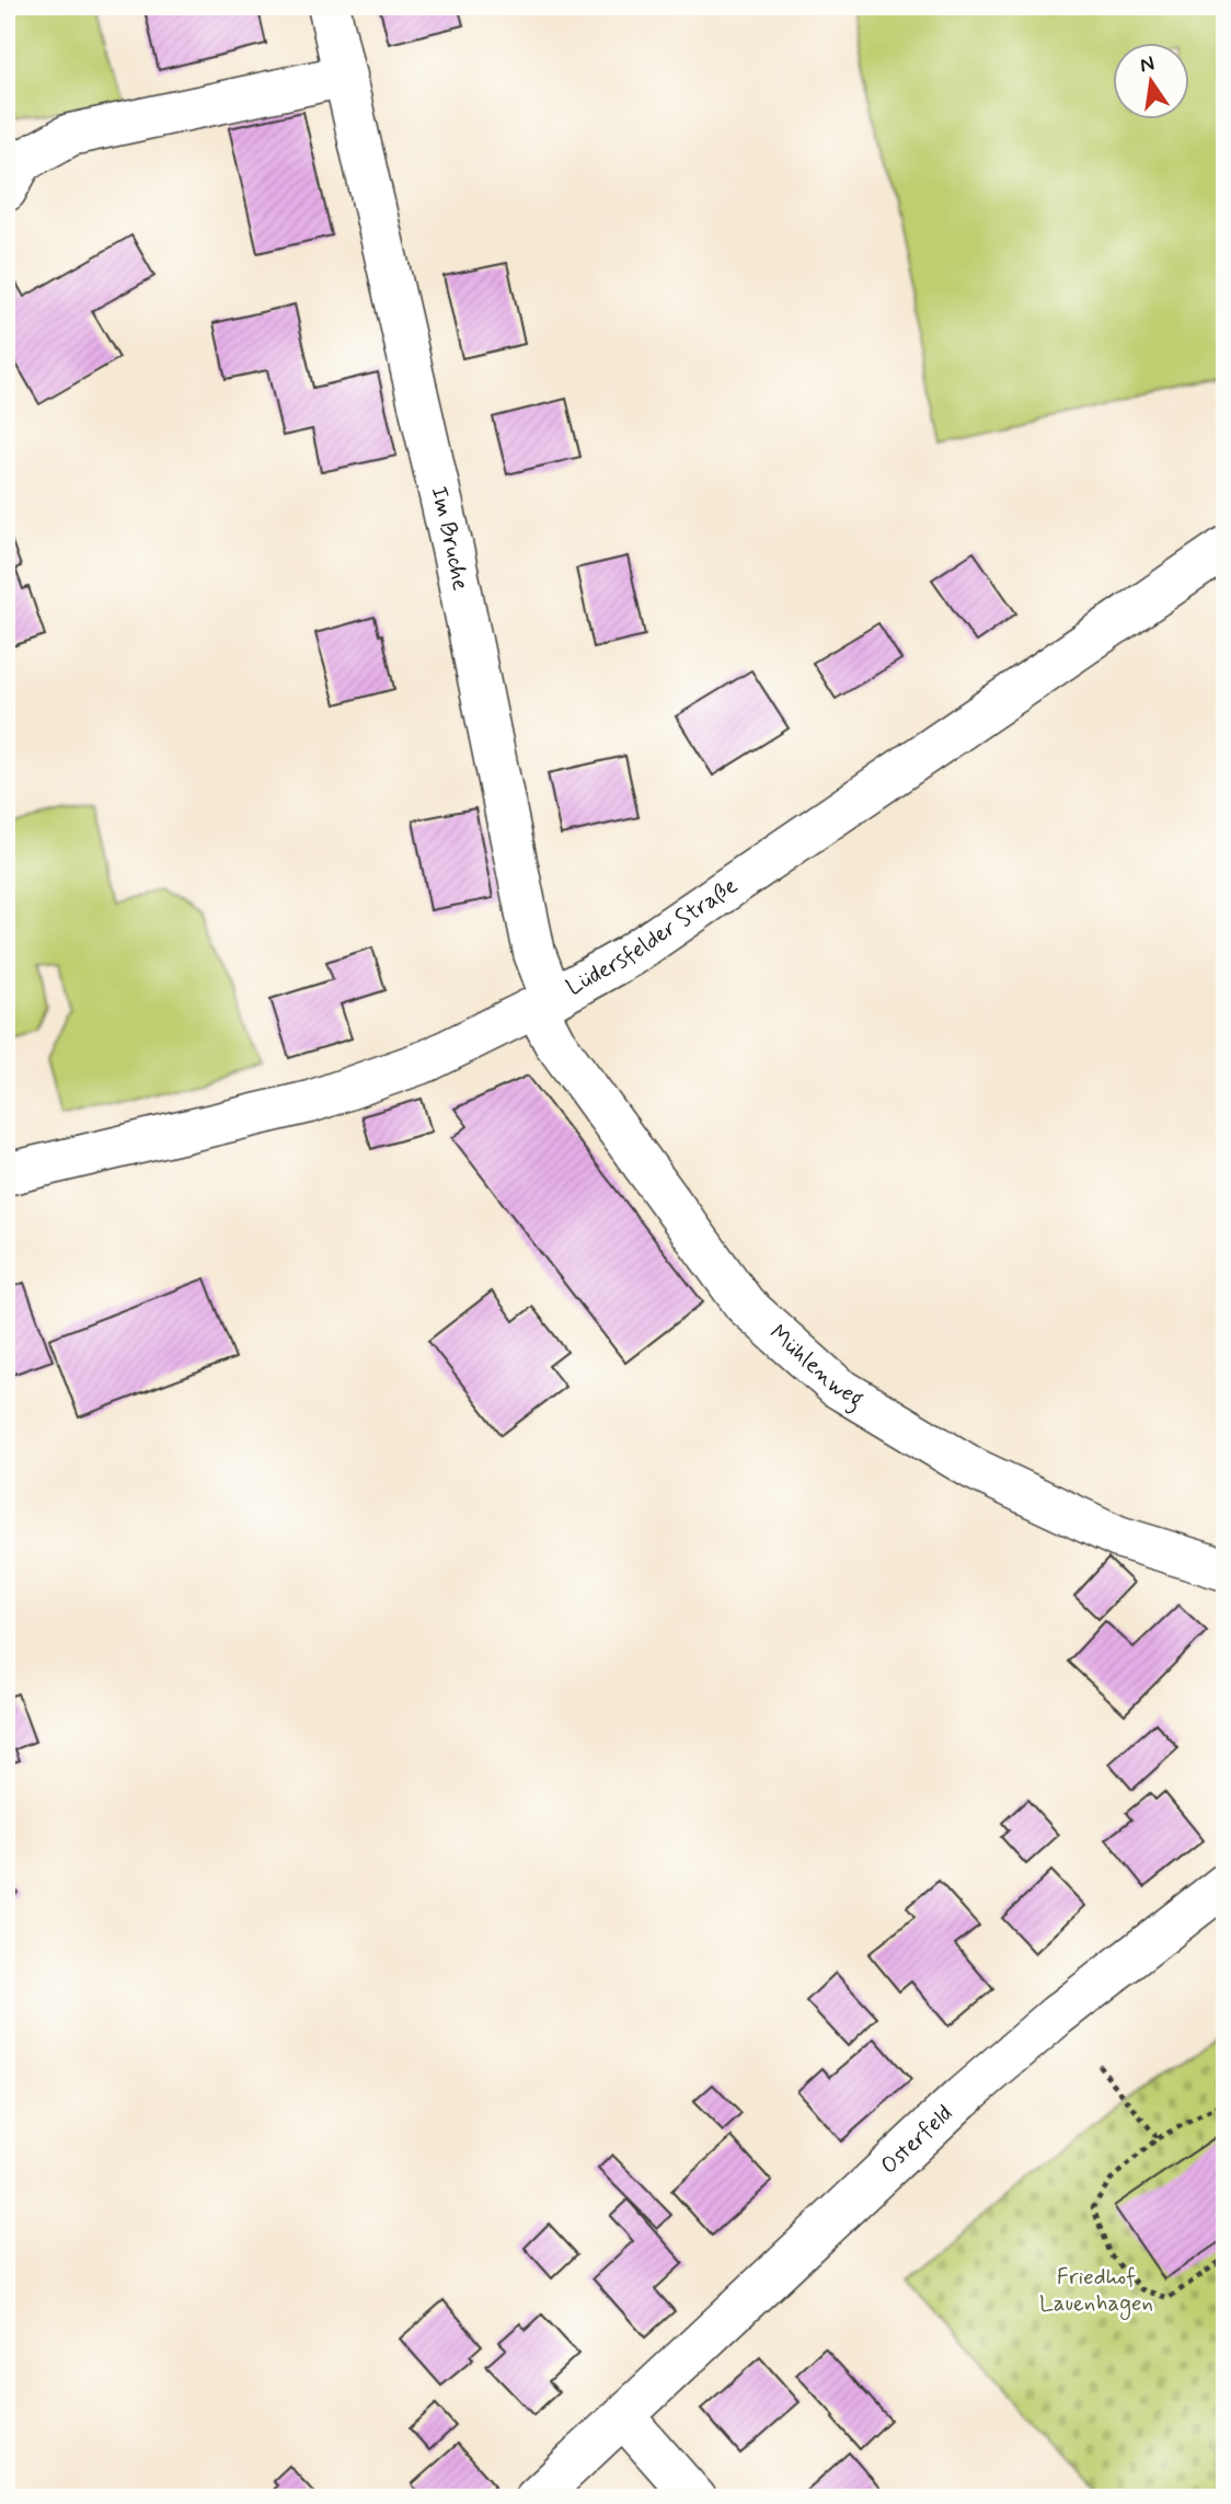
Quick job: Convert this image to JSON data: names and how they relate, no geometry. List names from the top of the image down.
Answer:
{
  "streets": {
    "street": [
      "Im Bruche",
      "Lüdersfelder Straße",
      "Mühlenweg",
      "Osterfeld"
    ]
  },
  "crossings": [
    ["Im Bruche", "Lüdersfelder Straße"],
    ["Im Bruche", "Mühlenweg"],
    ["Lüdersfelder Straße", "Mühlenweg"]
  ],
  "parks": ["Friedhof Lauenhagen"],
  "north": "top"
}
